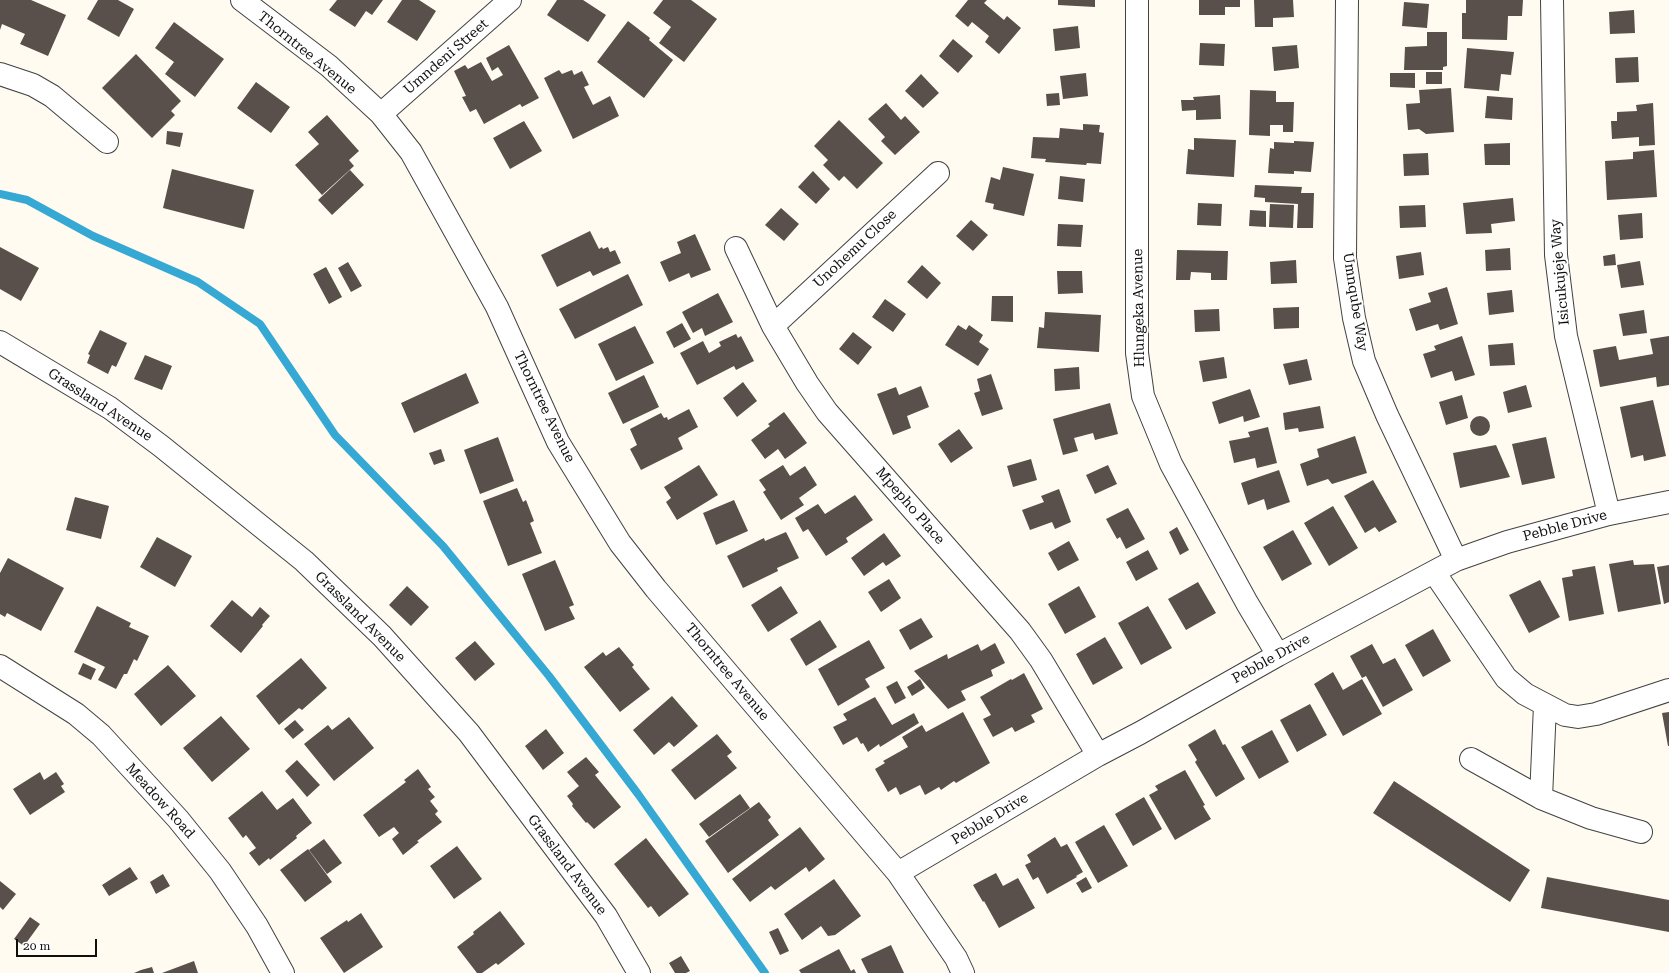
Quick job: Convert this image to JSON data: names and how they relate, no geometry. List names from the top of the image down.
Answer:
{
  "streets": {
    "street": [
      "Thorntree Avenue",
      "Umndeni Street",
      "Unohemu Close",
      "Isicukujeje Way",
      "Umnqube Way",
      "Hlungeka Avenue",
      "Grassland Avenue",
      "Mpepho Place",
      "Pebble Drive",
      "Meadow Road"
    ]
  },
  "crossings": [
    ["Thorntree Avenue", "Umndeni Street"],
    ["Thorntree Avenue", "Pebble Drive"],
    ["Unohemu Close", "Mpepho Place"],
    ["Isicukujeje Way", "Pebble Drive"],
    ["Umnqube Way", "Pebble Drive"],
    ["Hlungeka Avenue", "Pebble Drive"],
    ["Mpepho Place", "Pebble Drive"]
  ],
  "scale_bar": "20 m"
}
